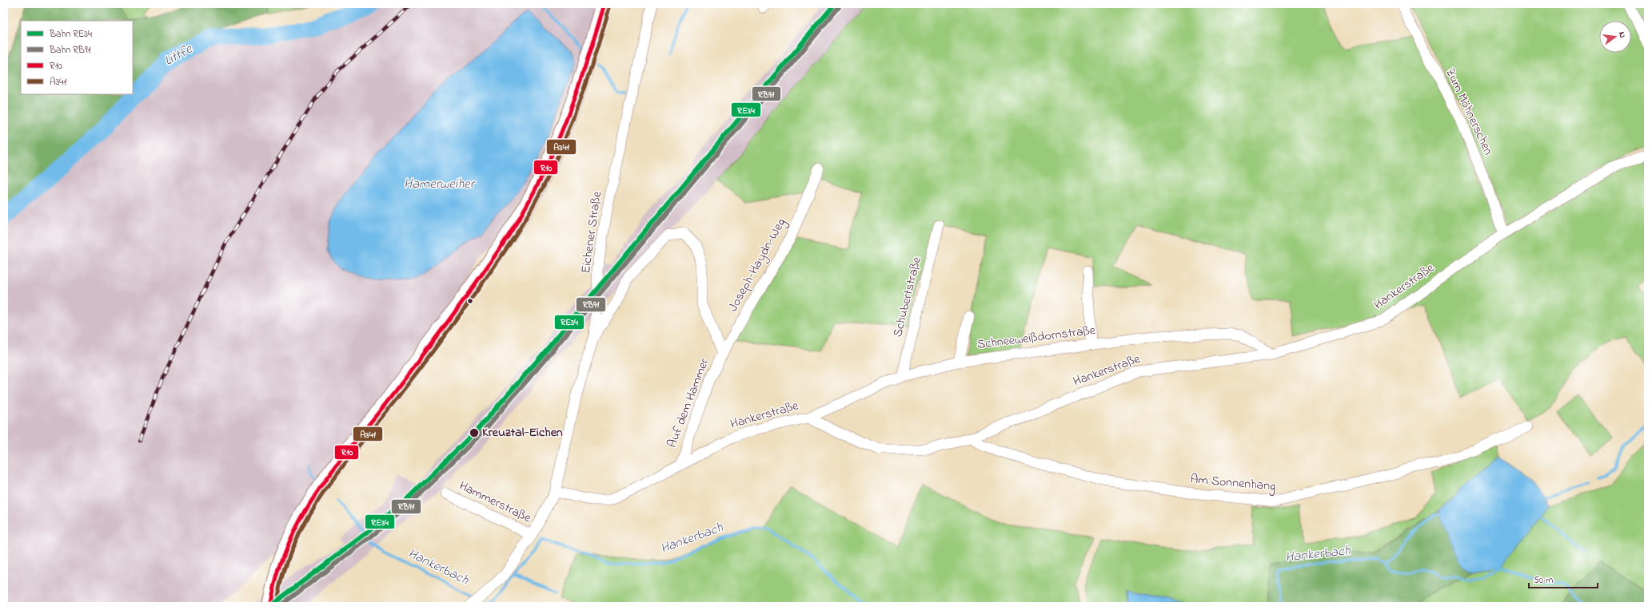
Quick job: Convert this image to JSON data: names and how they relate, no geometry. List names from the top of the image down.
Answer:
{
  "streets": {
    "street": [
      "Zum Möhnerschen",
      "Eichener Straße",
      "Joseph-Haydn-Weg",
      "Hankerstraße",
      "Schubertstraße",
      "Schneeweißdornstraße",
      "Auf dem Hammer",
      "Am Sonnenhang",
      "Hammerstraße"
    ]
  },
  "crossings": [
    ["Zum Möhnerschen", "Hankerstraße"],
    ["Eichener Straße", "Hankerstraße"],
    ["Eichener Straße", "Auf dem Hammer"],
    ["Eichener Straße", "Hammerstraße"],
    ["Joseph-Haydn-Weg", "Auf dem Hammer"],
    ["Hankerstraße", "Schneeweißdornstraße"],
    ["Hankerstraße", "Auf dem Hammer"],
    ["Hankerstraße", "Am Sonnenhang"],
    ["Schubertstraße", "Schneeweißdornstraße"]
  ],
  "water": ["Littfe", "Hamerweiher", "Hankerbach"],
  "places": ["Kreuztal-Eichen"],
  "lines": [
    "rail line RE34",
    "transit line R10",
    "transit line A341",
    "rail line RB91"
  ],
  "legend": [
    "Bahn RE34",
    "Bahn RB91",
    "R10",
    "A341"
  ],
  "scale_bar": "50 m",
  "north": "right"
}
